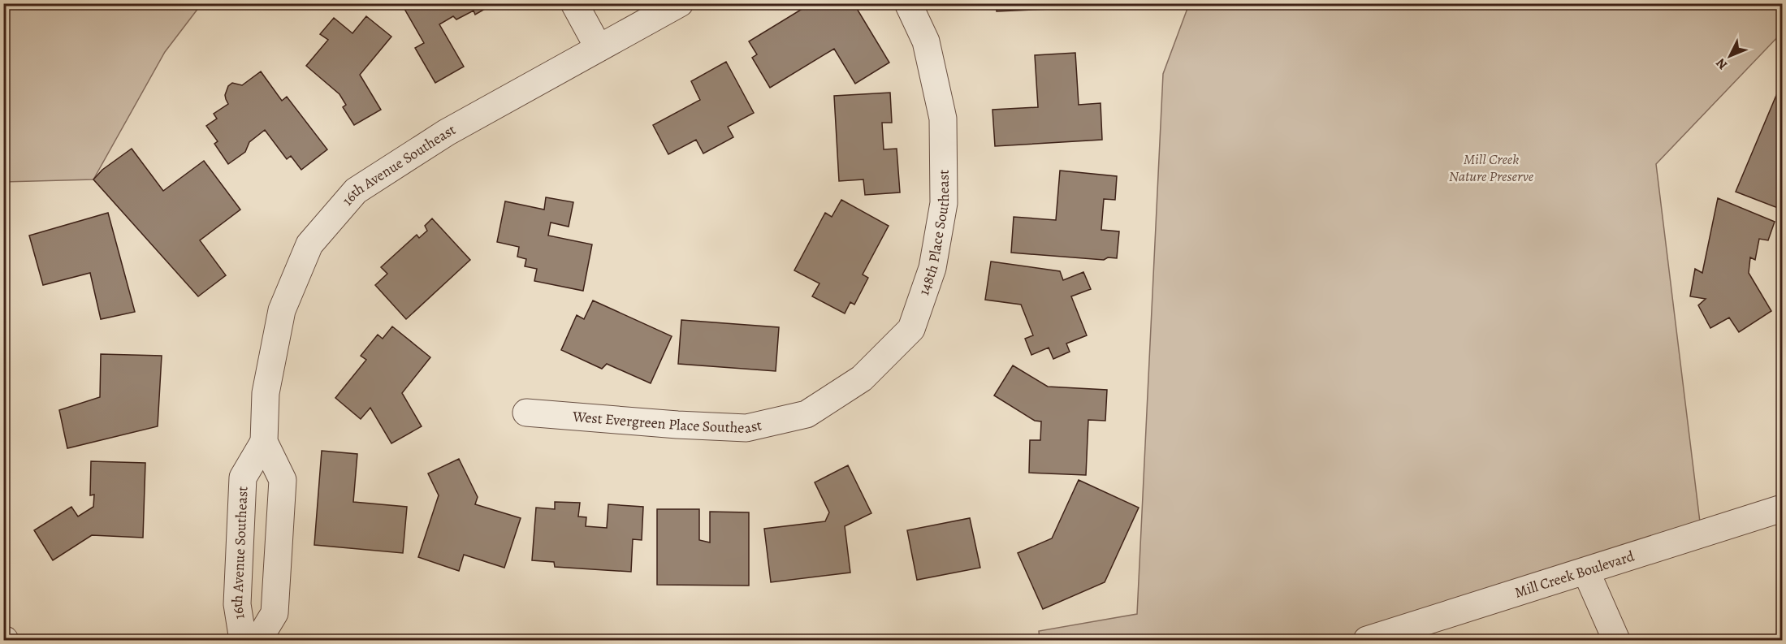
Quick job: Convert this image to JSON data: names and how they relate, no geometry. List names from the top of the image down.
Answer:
{
  "streets": {
    "street": [
      "16th Avenue Southeast",
      "148th Place Southeast",
      "West Evergreen Place Southeast",
      "Mill Creek Boulevard"
    ]
  },
  "crossings": [
    ["148th Place Southeast", "West Evergreen Place Southeast"]
  ],
  "parks": ["Mill Creek Nature Preserve"],
  "north": "bottom left"
}
